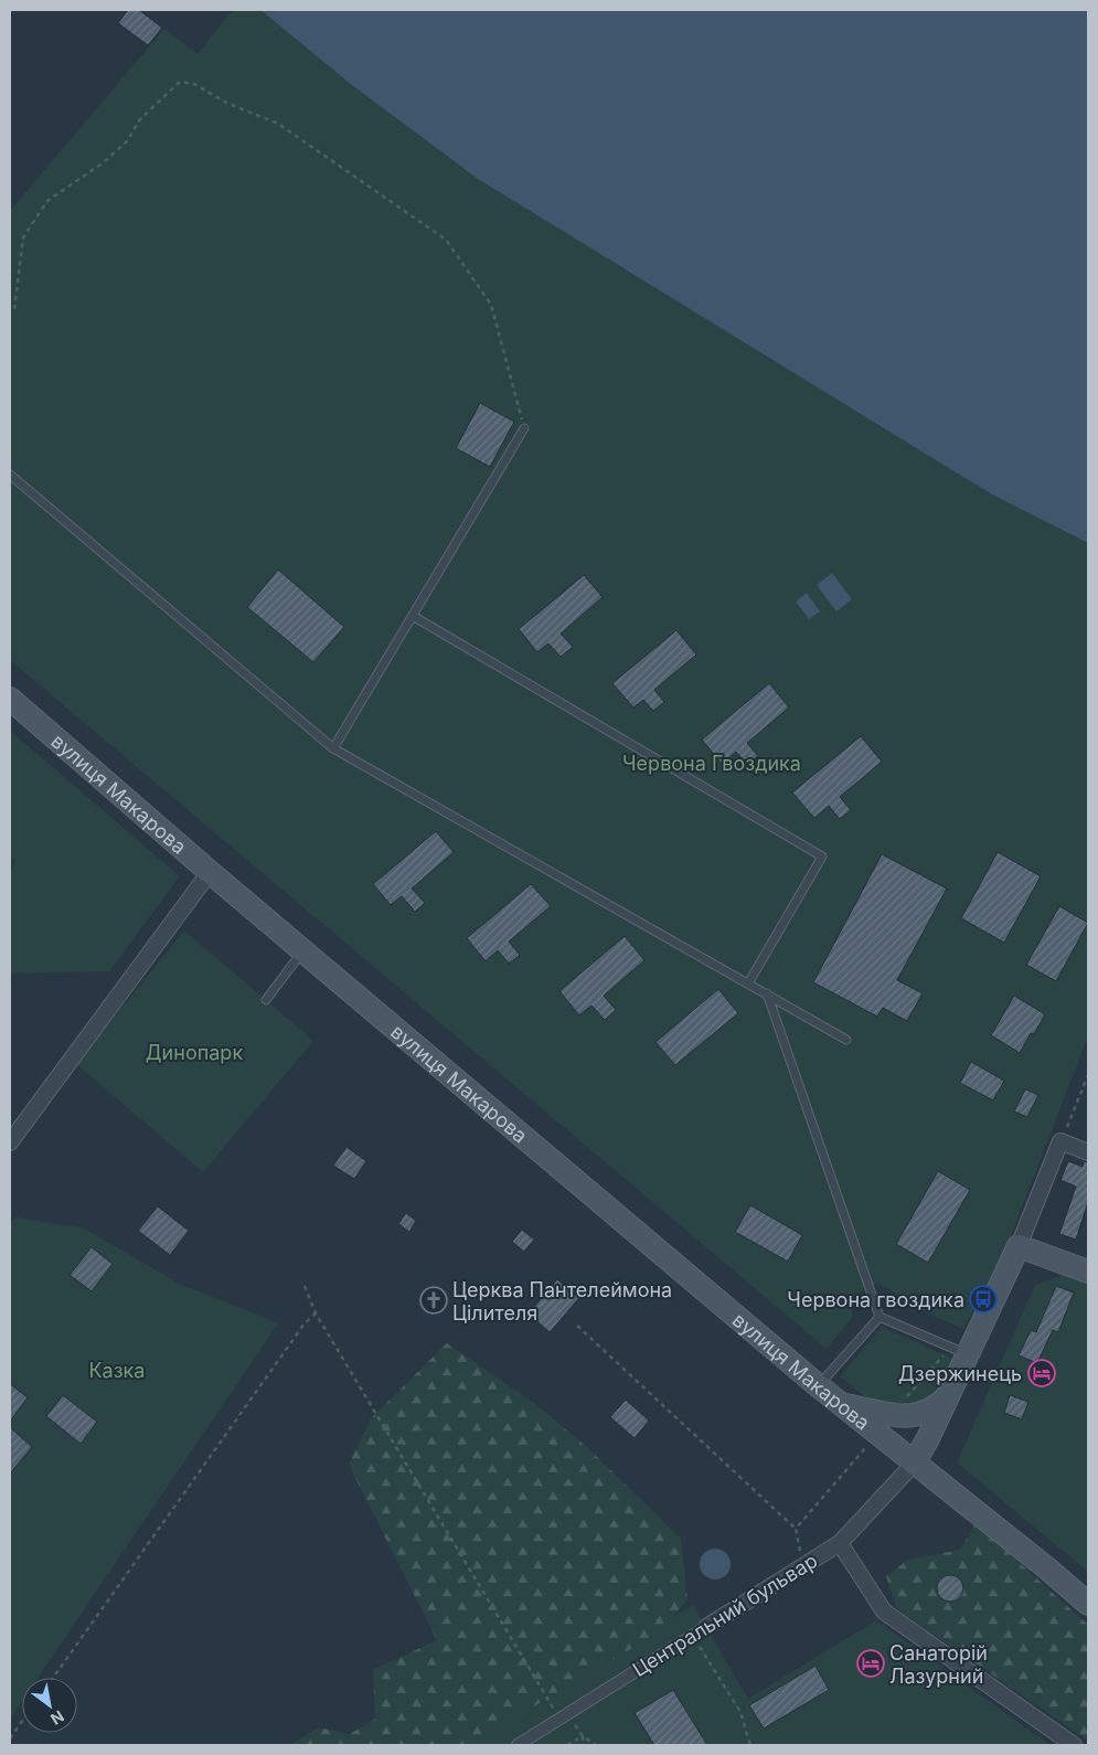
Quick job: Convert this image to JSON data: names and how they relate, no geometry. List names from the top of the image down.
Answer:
{
  "streets": {
    "main road": ["вулиця Макарова"],
    "street": ["Центральний бульвар"]
  },
  "crossings": [
    ["вулиця Макарова", "Центральний бульвар"]
  ],
  "parks": ["Червона Гвоздика", "Динопарк", "Казка"],
  "places": {
    "bus stop": ["Червона гвоздика"],
    "church": ["Церква Пантелеймона Цілителя"],
    "hotel": ["Дзержинець", "Санаторій Лазурний"]
  },
  "north": "bottom right"
}
